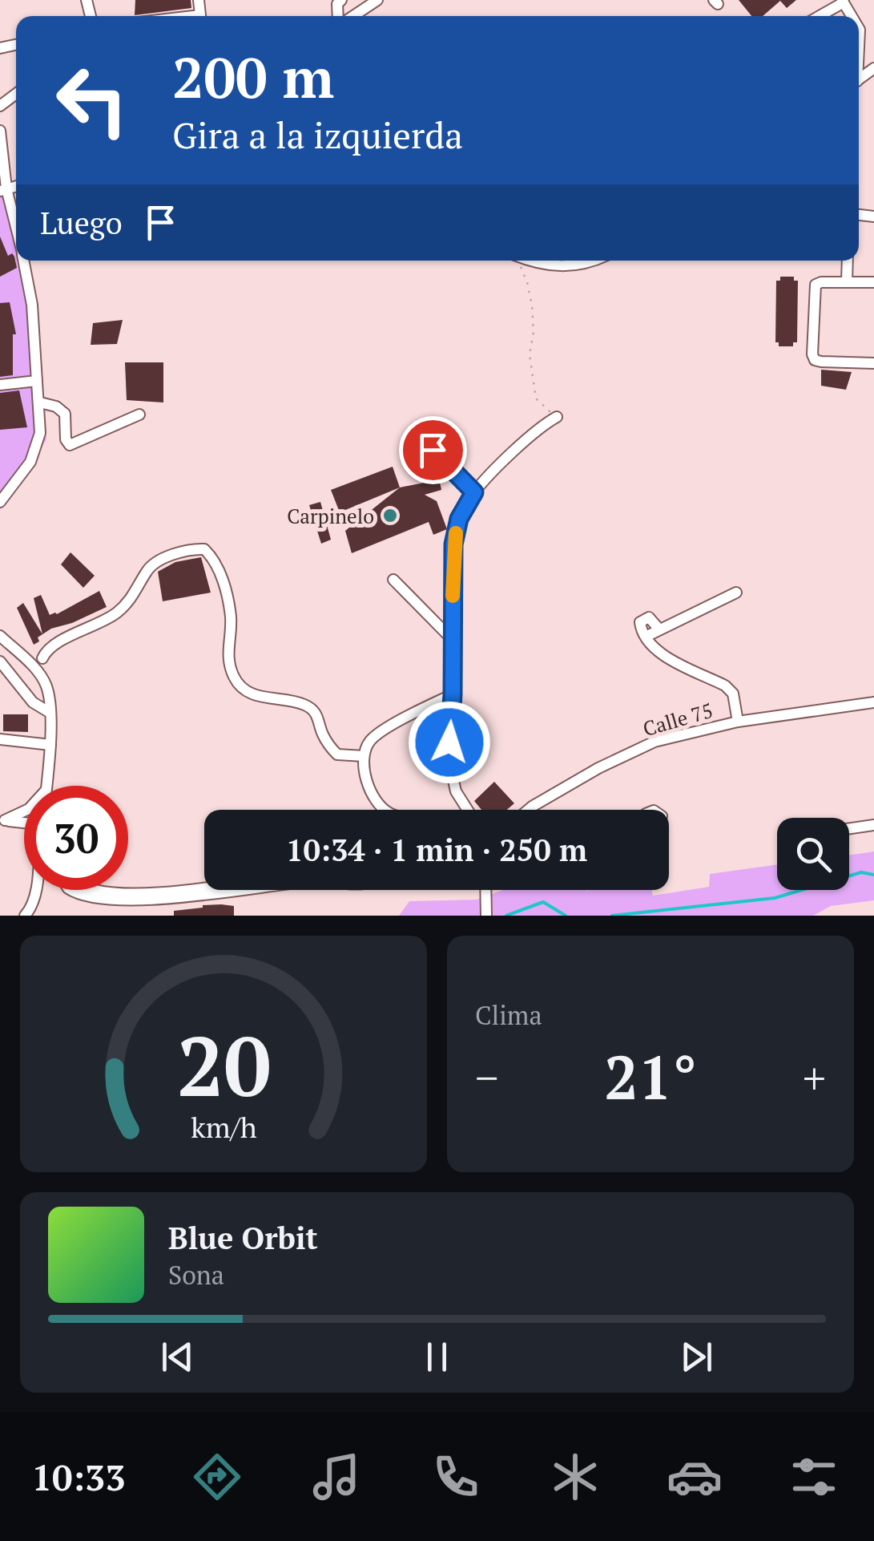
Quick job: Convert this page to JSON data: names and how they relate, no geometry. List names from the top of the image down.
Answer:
{
  "streets": {
    "street": ["Calle 75"]
  },
  "places": ["Carpinelo"],
  "page": {
    "turn": ["200 m", "Gira a la izquierda"],
    "then": "Luego",
    "limit": "30",
    "trip": "10:34 · 1 min · 250 m",
    "tile": "Clima",
    "heat": ["−", "21°", "+"],
    "song": ["Blue Orbit", "Sona"],
    "tabs": "10:33",
    "gauge": ["20", "km/h"]
  }
}
